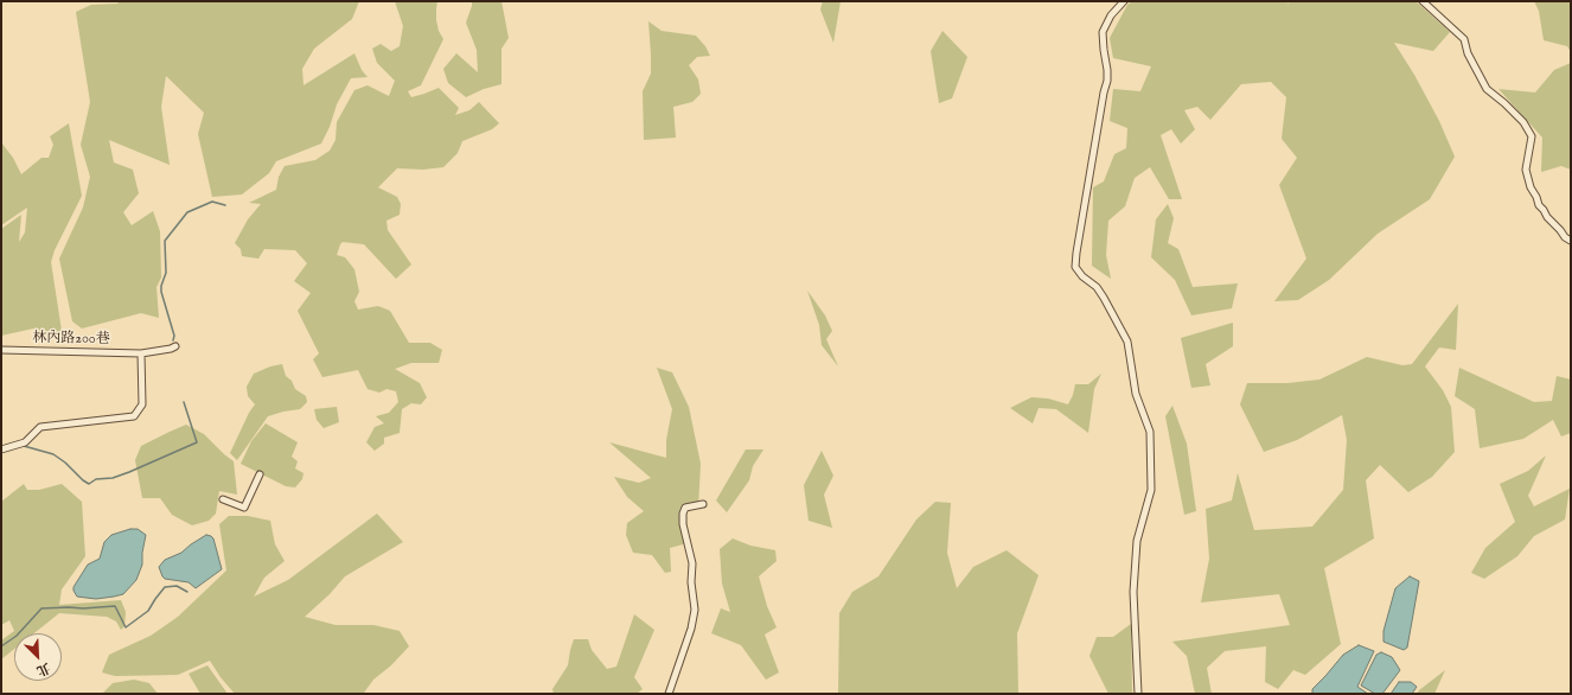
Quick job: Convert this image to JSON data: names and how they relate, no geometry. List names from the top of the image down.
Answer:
{
  "streets": {
    "street": ["林內路200巷"]
  },
  "north": "bottom right"
}
